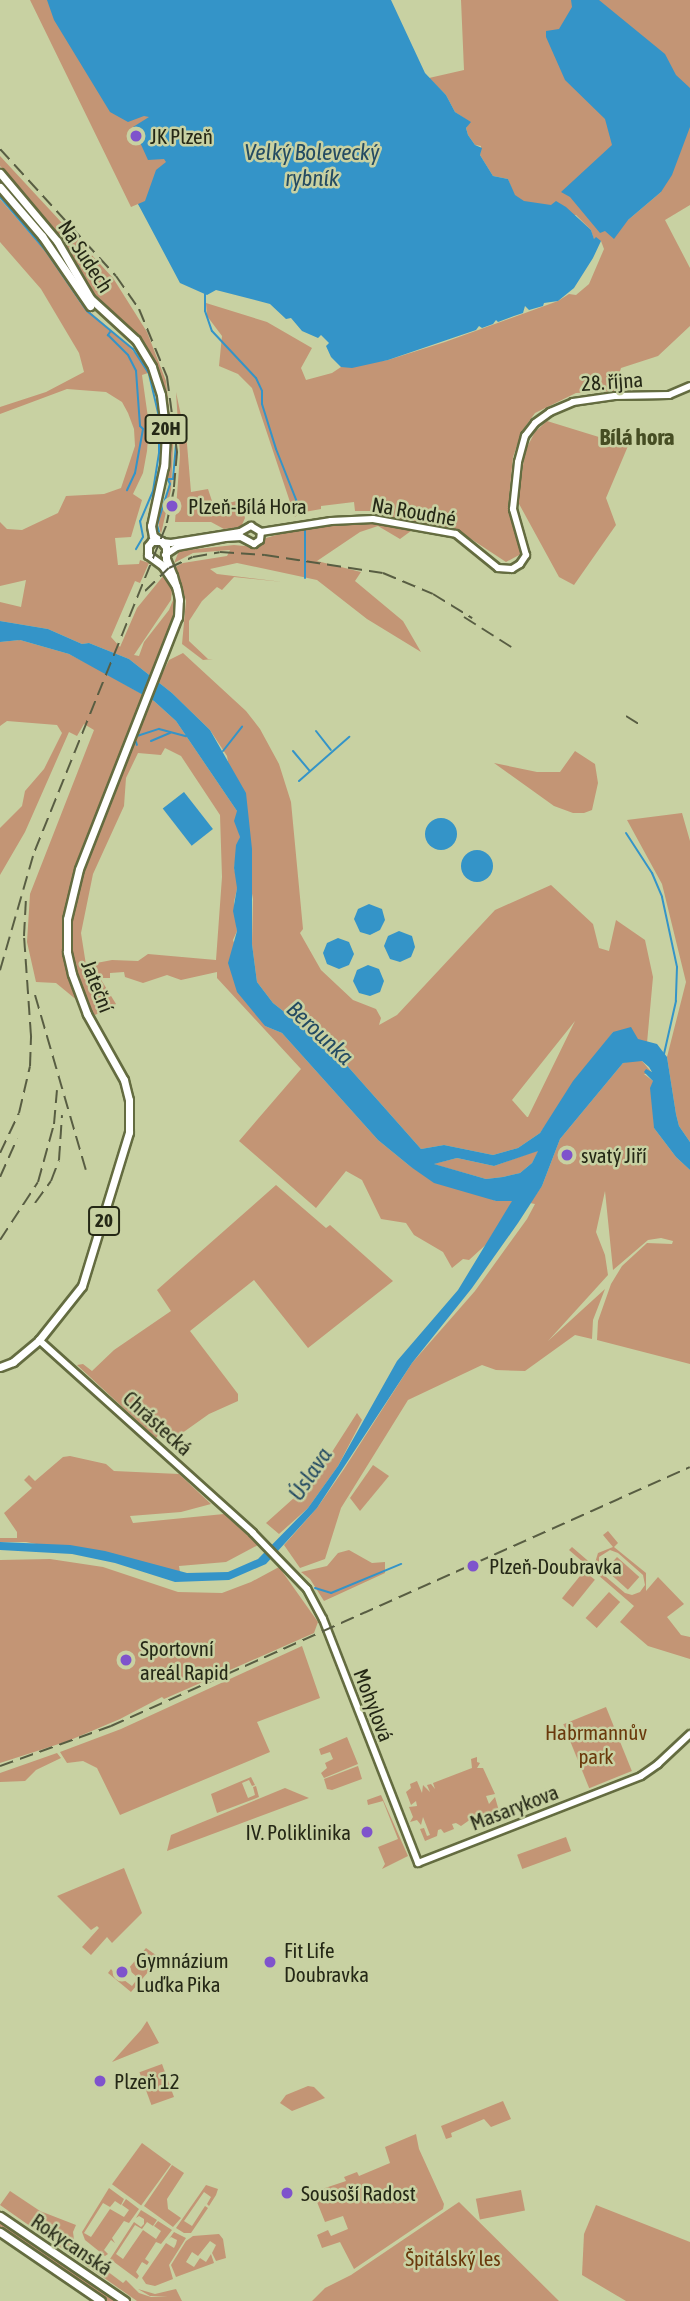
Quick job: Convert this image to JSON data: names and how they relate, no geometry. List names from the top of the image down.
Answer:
{
  "streets": {
    "main road": [
      "Na Sudech",
      "28. října",
      "20H",
      "Na Roudné",
      "Jateční",
      "20",
      "Chrástecká",
      "Mohylová",
      "Masarykova",
      "Rokycanská"
    ]
  },
  "crossings": [
    ["Na Sudech", "Na Roudné"],
    ["Na Sudech", "Jateční"],
    ["Na Sudech", "20"],
    ["28. října", "Na Roudné"],
    ["Na Roudné", "Jateční"],
    ["Na Roudné", "20"],
    ["Jateční", "20"],
    ["Jateční", "Chrástecká"],
    ["Chrástecká", "Mohylová"],
    ["Mohylová", "Masarykova"]
  ],
  "districts": ["Bílá hora"],
  "water": ["Velký Bolevecký rybník", "Berounka", "Úslava"],
  "parks": ["Habrmannův park", "Špitálský les"],
  "places": [
    "JK Plzeň",
    "Plzeň-Bílá Hora",
    "svatý Jiří",
    "Plzeň-Doubravka",
    "Sportovní areál Rapid",
    "IV. Poliklinika",
    "Fit Life Doubravka",
    "Gymnázium Luďka Pika",
    "Plzeň 12",
    "Sousoší Radost"
  ]
}
